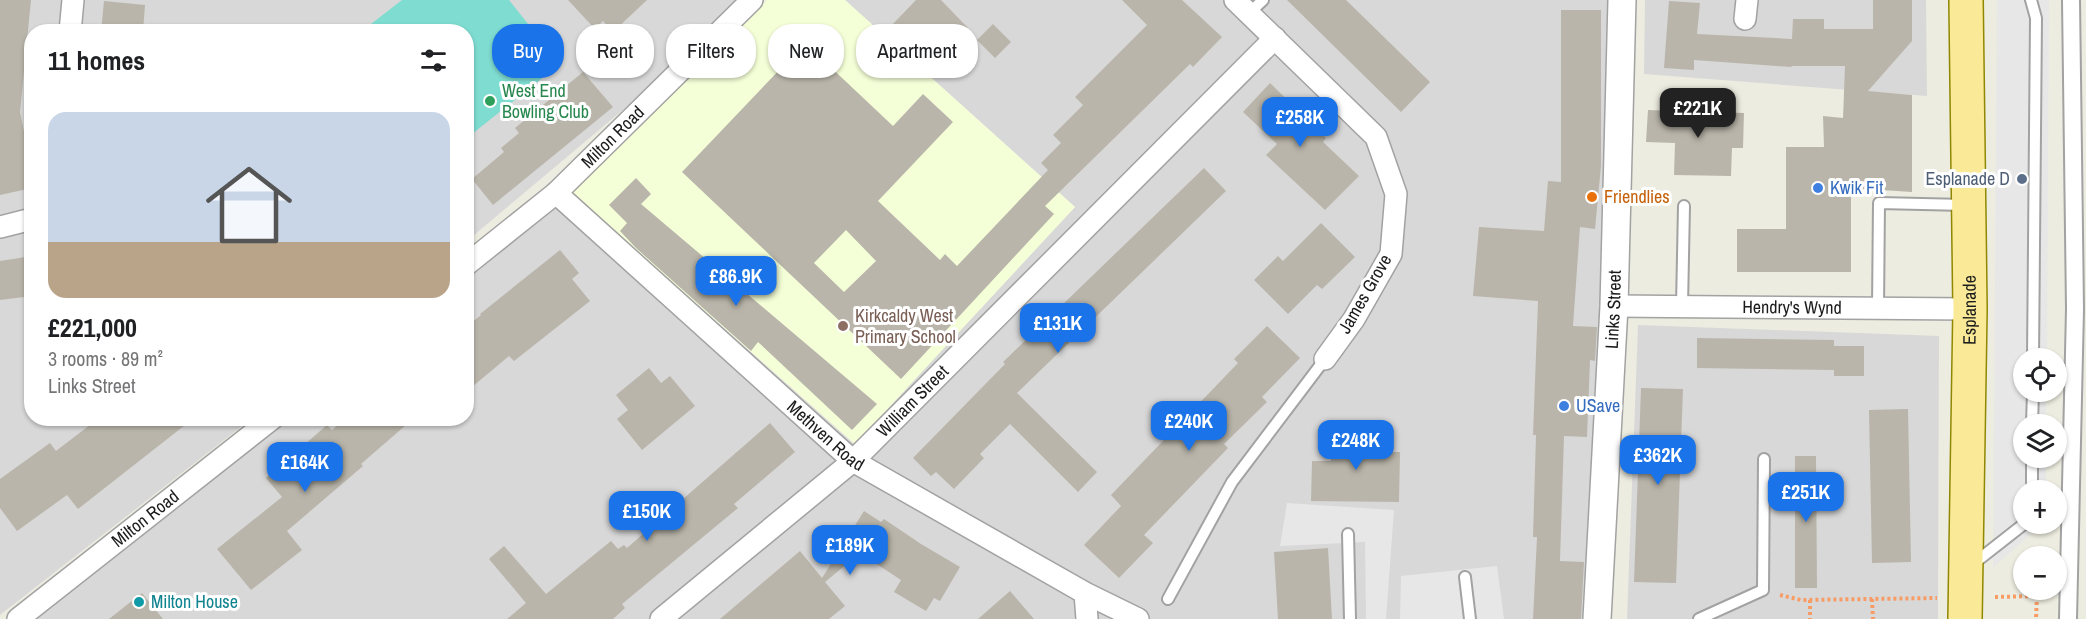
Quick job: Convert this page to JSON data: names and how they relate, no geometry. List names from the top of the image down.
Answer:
{
  "streets": {
    "main road": ["Esplanade"],
    "street": [
      "Milton Road",
      "James Grove",
      "Hendry's Wynd",
      "Links Street",
      "William Street",
      "Methven Road"
    ]
  },
  "crossings": [
    ["Milton Road", "Methven Road"],
    ["James Grove", "William Street"],
    ["Hendry's Wynd", "Links Street"],
    ["Hendry's Wynd", "Esplanade"],
    ["William Street", "Methven Road"]
  ],
  "places": [
    "West End Bowling Club",
    "Esplanade D",
    "Kwik Fit",
    "Friendlies",
    "Kirkcaldy West Primary School",
    "USave",
    "Milton House"
  ],
  "page": {
    "chip": [
      "Buy",
      "Rent",
      "Filters",
      "New",
      "Apartment"
    ],
    "heading": "11 homes",
    "price": [
      "£221K",
      "£258K",
      "£86.9K",
      "£131K",
      "£240K",
      "£248K",
      "£362K",
      "£164K",
      "£251K",
      "£150K",
      "£189K"
    ],
    "list": [
      {
        "name": "£221,000",
        "note": "3 rooms · 89 m² · Links Street"
      }
    ],
    "map_buttons": ["+", "−"]
  }
}
